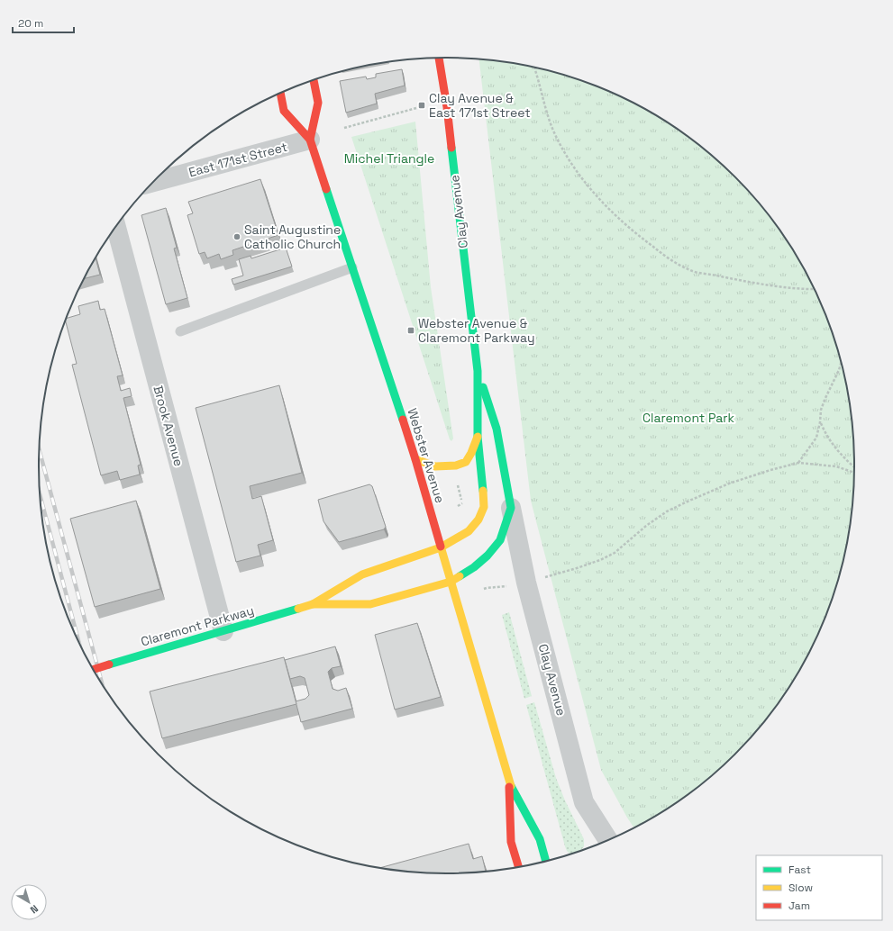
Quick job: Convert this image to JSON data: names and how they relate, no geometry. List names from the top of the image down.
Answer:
{
  "streets": {
    "street": [
      "East 171st Street",
      "Clay Avenue",
      "Brook Avenue",
      "Webster Avenue",
      "Claremont Parkway"
    ]
  },
  "crossings": [
    ["East 171st Street", "Webster Avenue"],
    ["Clay Avenue", "Webster Avenue"],
    ["Clay Avenue", "Claremont Parkway"],
    ["Brook Avenue", "Claremont Parkway"],
    ["Webster Avenue", "Claremont Parkway"]
  ],
  "parks": ["Michel Triangle", "Claremont Park"],
  "places": {
    "transit": ["Clay Avenue & East 171st Street", "Webster Avenue & Claremont Parkway"],
    "other": ["Saint Augustine Catholic Church"]
  },
  "legend": ["Fast", "Slow", "Jam"],
  "scale_bar": "20 m",
  "north": "bottom right"
}
